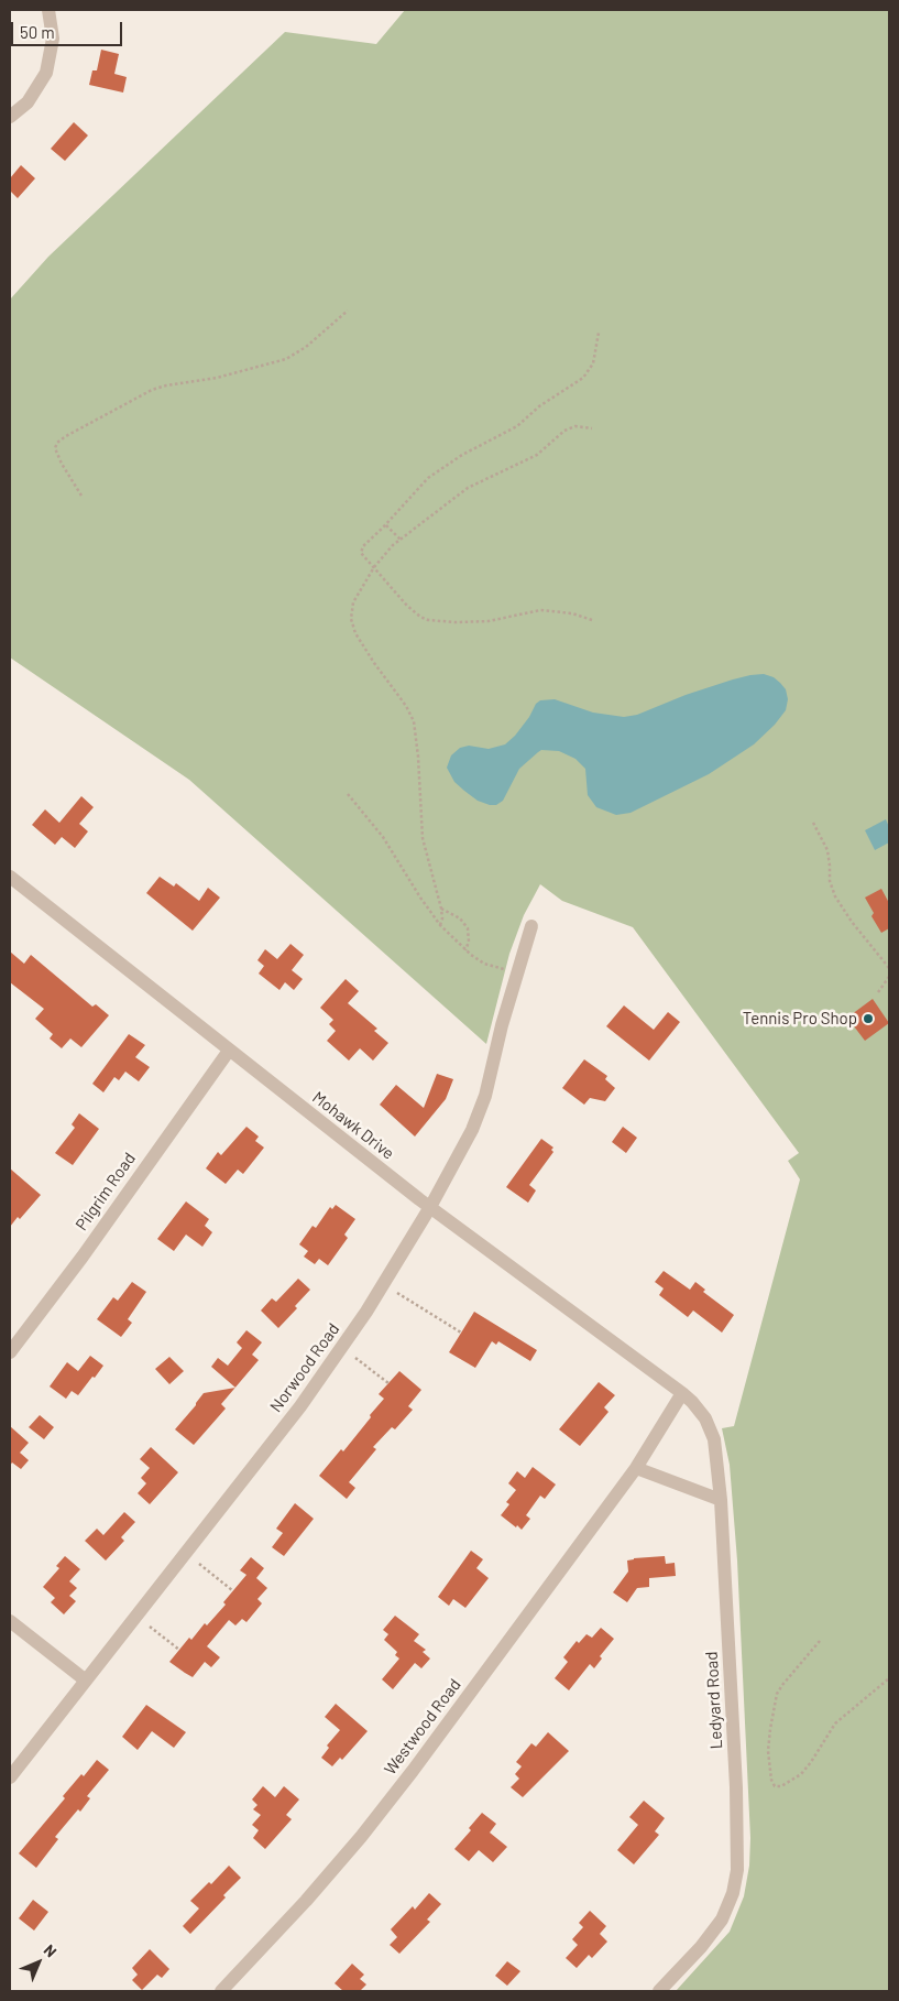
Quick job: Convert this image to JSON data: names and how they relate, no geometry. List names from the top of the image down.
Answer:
{
  "streets": {
    "street": [
      "Mohawk Drive",
      "Pilgrim Road",
      "Norwood Road",
      "Ledyard Road",
      "Westwood Road"
    ]
  },
  "crossings": [
    ["Mohawk Drive", "Pilgrim Road"],
    ["Mohawk Drive", "Norwood Road"],
    ["Mohawk Drive", "Ledyard Road"],
    ["Mohawk Drive", "Westwood Road"],
    ["Ledyard Road", "Westwood Road"]
  ],
  "places": ["Tennis Pro Shop"],
  "scale_bar": "50 m",
  "north": "top right"
}
